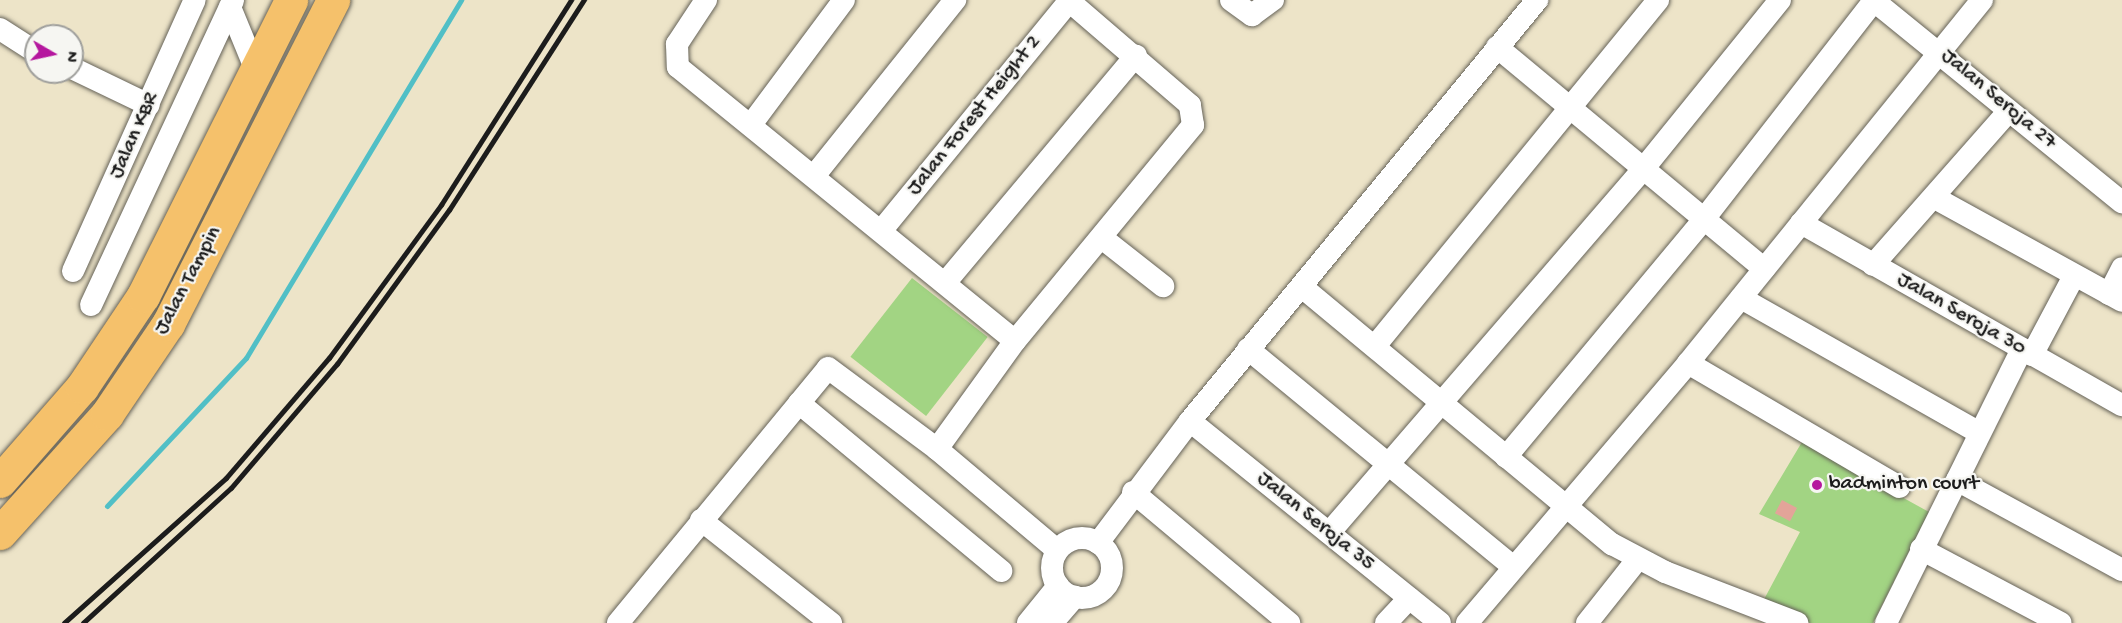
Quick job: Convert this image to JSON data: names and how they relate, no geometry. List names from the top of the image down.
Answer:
{
  "streets": {
    "highway": ["Jalan Tampin"],
    "street": [
      "Jalan Seroja 27",
      "Jalan Forest Height 2",
      "Jalan KBR",
      "Jalan Seroja 30",
      "Jalan Seroja 35"
    ]
  },
  "places": ["badminton court"],
  "north": "right"
}
